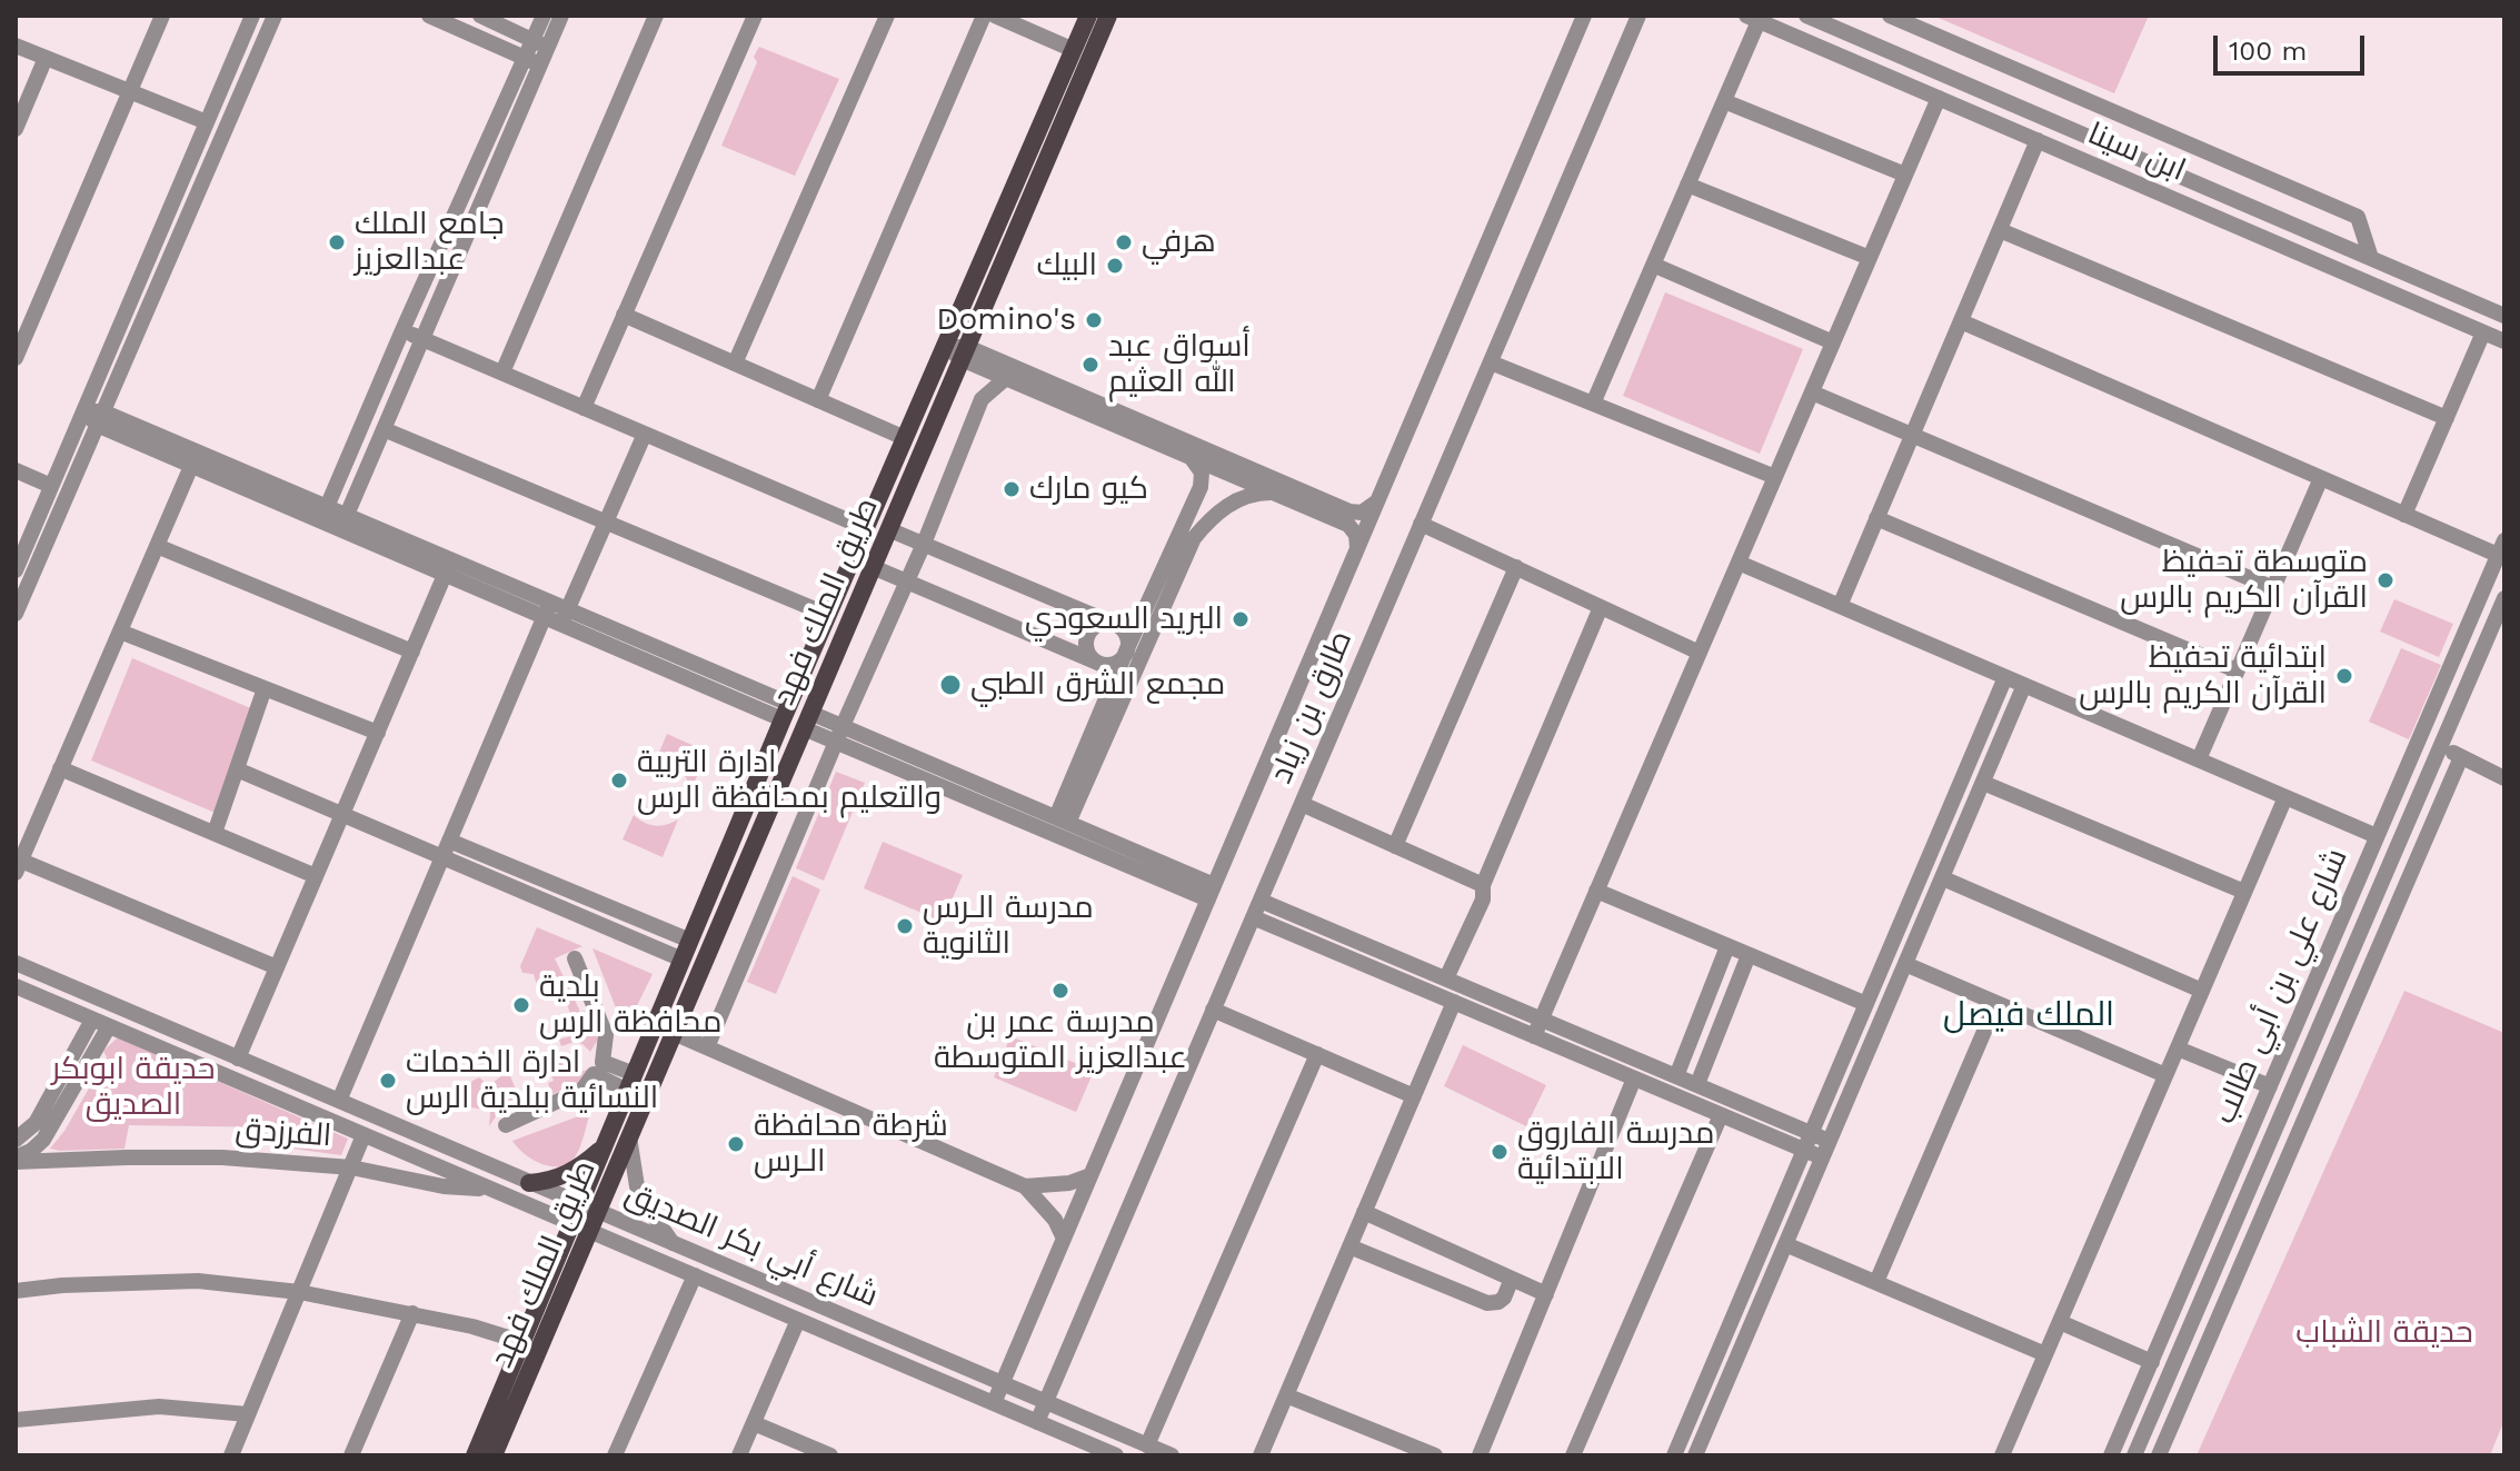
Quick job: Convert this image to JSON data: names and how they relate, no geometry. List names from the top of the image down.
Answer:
{
  "streets": {
    "main road": ["طريق الملك فهد"],
    "street": [
      "ابن سينا",
      "طارق بن زياد",
      "شارع علي بن أبي طالب",
      "الفرزدق",
      "شارع أبي بكر الصديق"
    ]
  },
  "crossings": [
    ["طريق الملك فهد", "شارع أبي بكر الصديق"],
    ["طارق بن زياد", "شارع أبي بكر الصديق"],
    ["الفرزدق", "شارع أبي بكر الصديق"]
  ],
  "districts": ["الملك فيصل"],
  "parks": ["حديقة ابوبكر الصديق", "حديقة الشباب"],
  "places": [
    "جامع الملك عبدالعزيز",
    "هرفي",
    "البيك",
    "Domino's",
    "أسواق عبد الله العثيم",
    "كيو مارك",
    "متوسطة تحفيظ القرآن الكريم بالرس",
    "البريد السعودي",
    "ابتدائية تحفيظ القرآن الكريم بالرس",
    "مجمع الشرق الطبي",
    "ادارة التربية والتعليم بمحافظة الرس",
    "مدرسة الـرس الثانوية",
    "مدرسة عمر بن عبدالعزيز المتوسطة",
    "بلدية محافظة الرس",
    "ادارة الخدمات النسائية ببلدية الرس",
    "شرطة محافظة الـرس",
    "مدرسة الفاروق الابتدائية"
  ],
  "scale_bar": "100 m"
}
